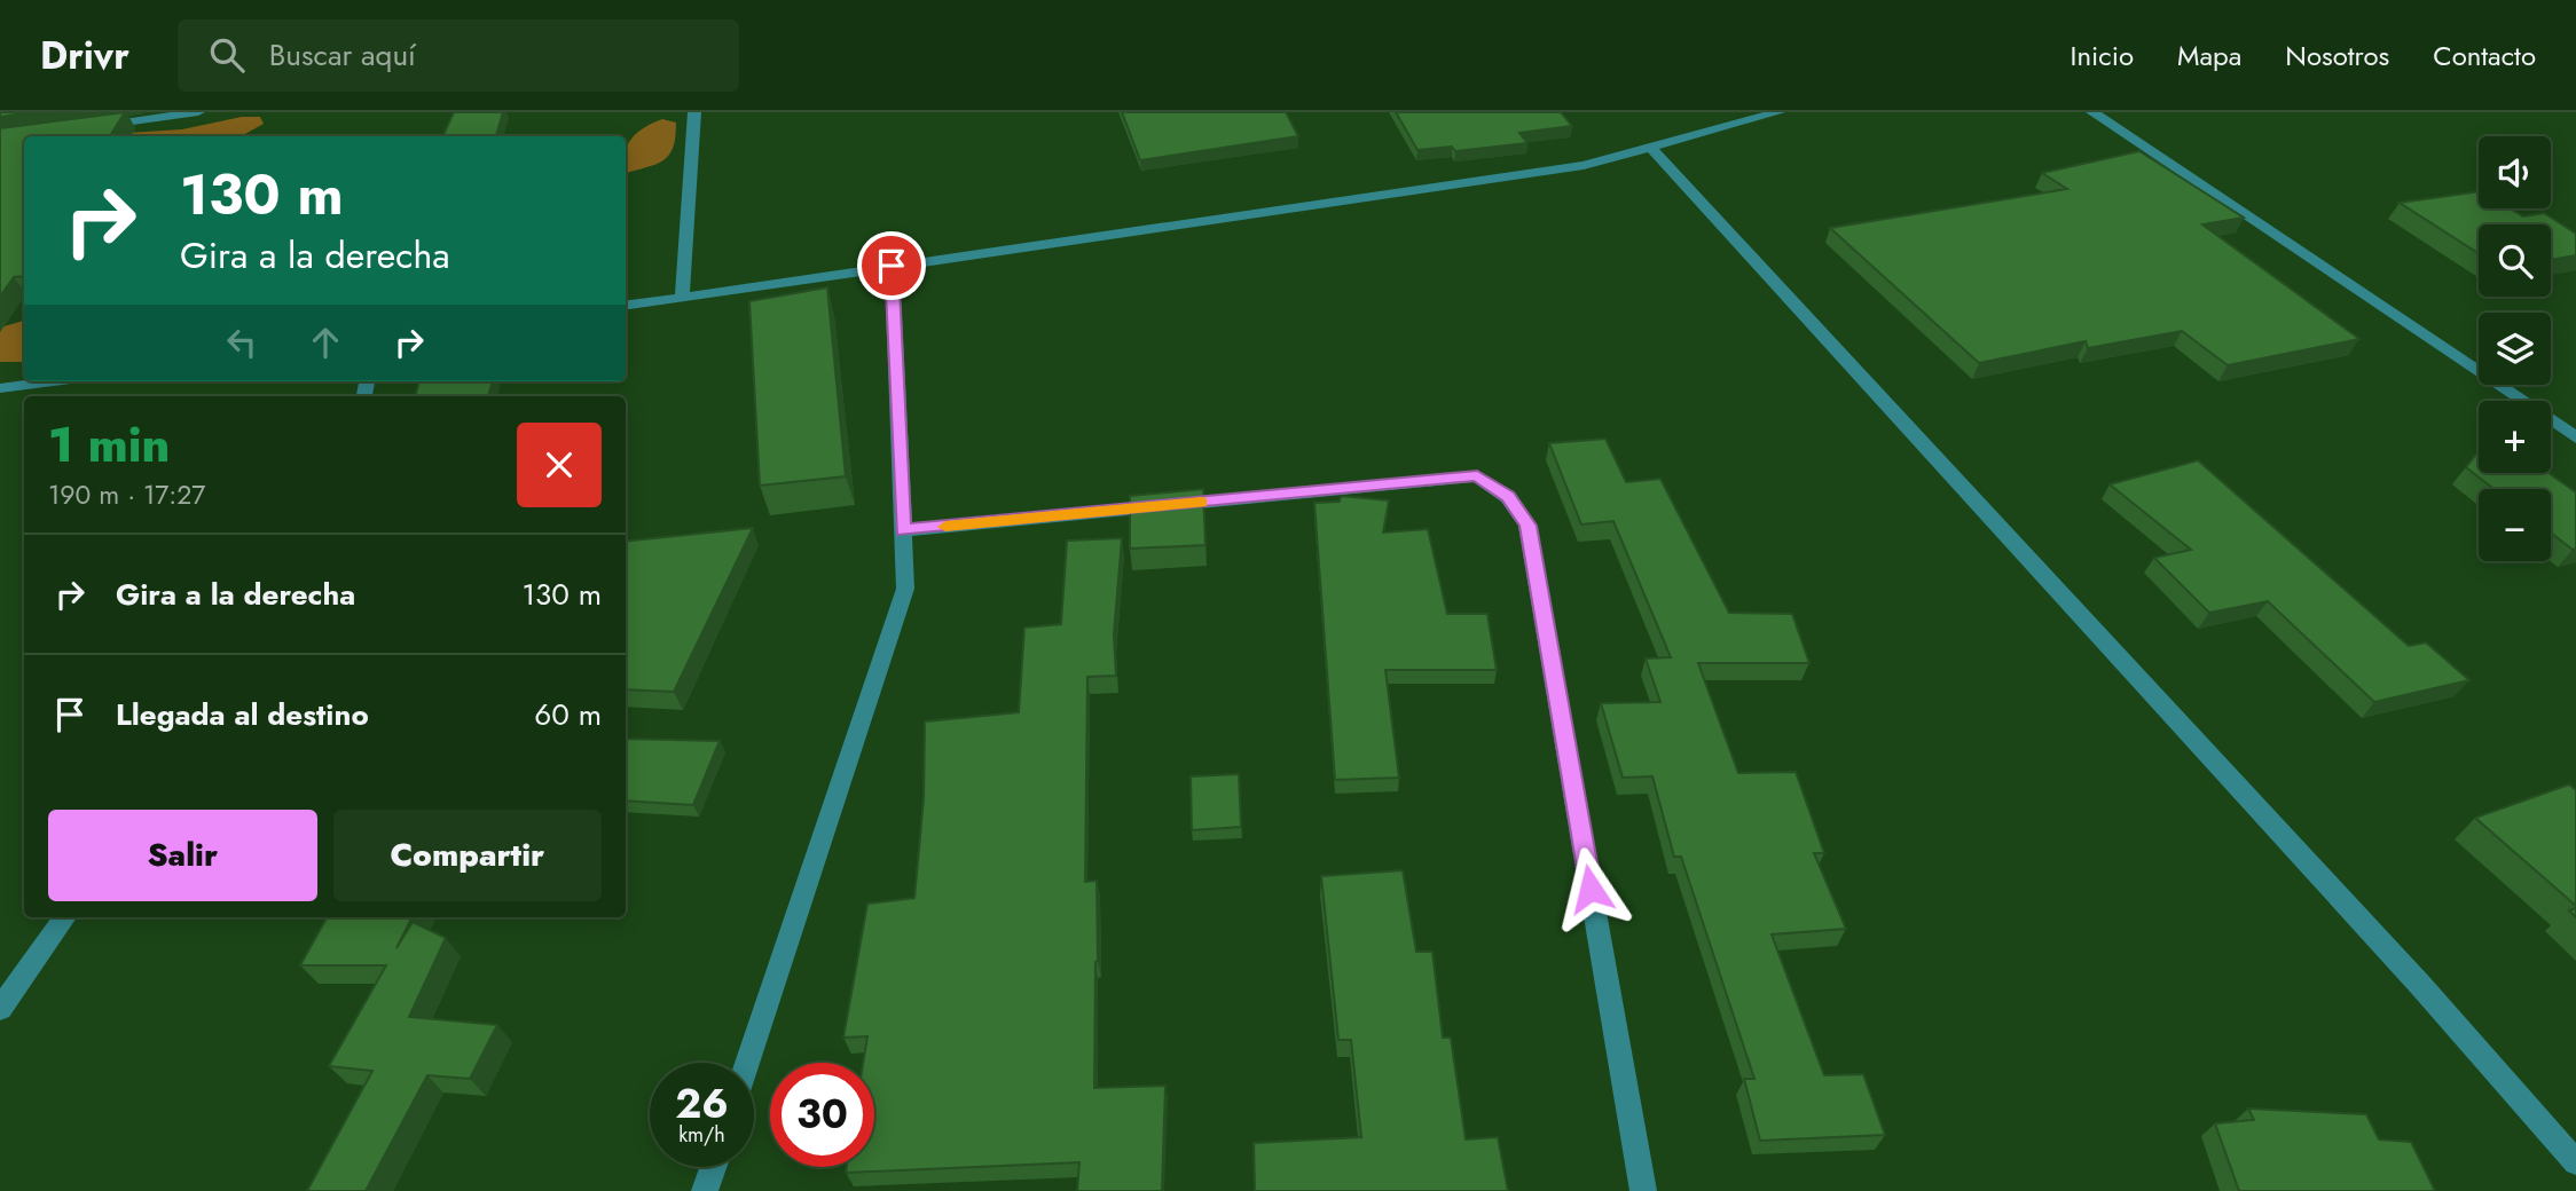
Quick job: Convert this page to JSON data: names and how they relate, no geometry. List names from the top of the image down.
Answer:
{
  "page": {
    "header": "Drivr",
    "search": "Buscar aquí",
    "nav": [
      "Inicio",
      "Mapa",
      "Nosotros",
      "Contacto"
    ],
    "map_buttons": ["+", "−"],
    "turn": ["130 m", "Gira a la derecha"],
    "heading": ["1 min", "190 m · 17:27"],
    "list": [
      {
        "name": "Gira a la derecha",
        "value": "130 m"
      },
      {
        "name": "Llegada al destino",
        "value": "60 m"
      }
    ],
    "buttons": ["Salir", "Compartir"],
    "speed": "26 km/h",
    "limit": "30"
  }
}
